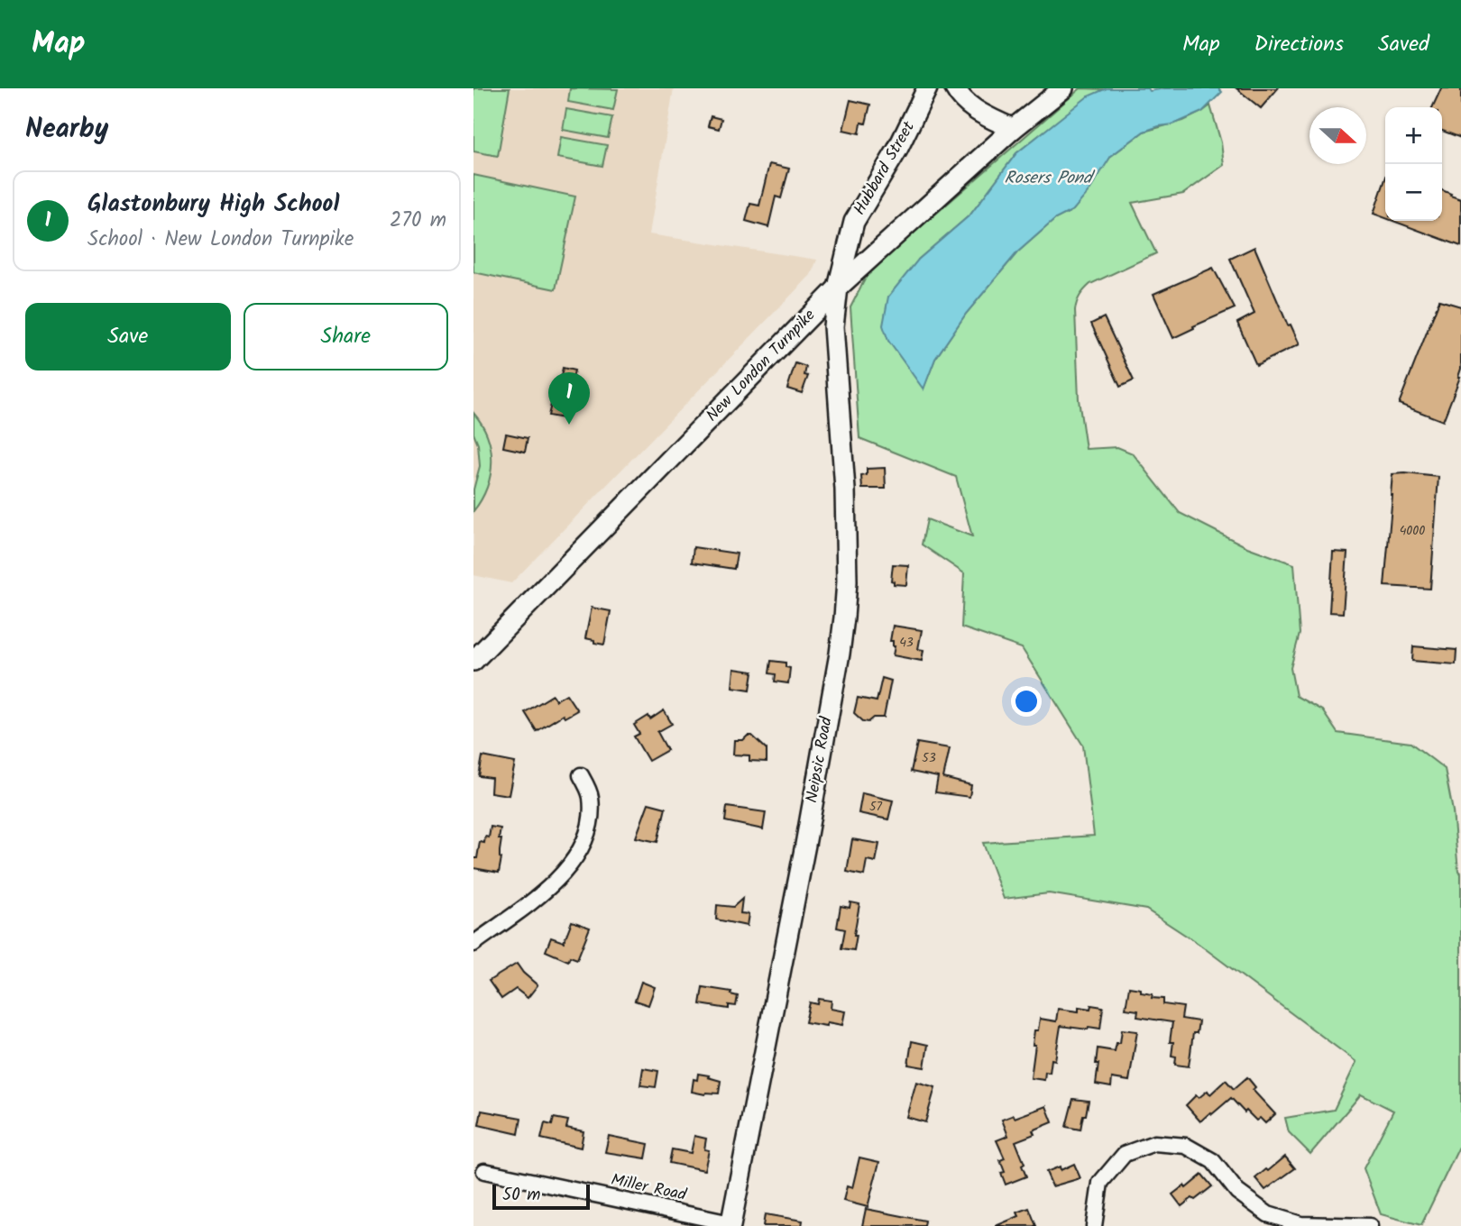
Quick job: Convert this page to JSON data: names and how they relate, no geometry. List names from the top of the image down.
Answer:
{
  "streets": {
    "street": [
      "Hubbard Street",
      "New London Turnpike",
      "Neipsic Road",
      "Miller Road"
    ]
  },
  "crossings": [
    ["Hubbard Street", "New London Turnpike"],
    ["Hubbard Street", "Neipsic Road"],
    ["New London Turnpike", "Neipsic Road"],
    ["Neipsic Road", "Miller Road"]
  ],
  "water": ["Rosers Pond"],
  "house_numbers": [
    "4000",
    "43",
    "53",
    "57"
  ],
  "scale_bar": "50 m",
  "north": "right",
  "page": {
    "header": "Map",
    "nav": ["Map", "Directions", "Saved"],
    "heading": "Nearby",
    "map_buttons": ["+", "−"],
    "list": [
      {
        "mark": "1",
        "name": "Glastonbury High School",
        "note": "School · New London Turnpike",
        "value": "270 m"
      }
    ],
    "buttons": ["Save", "Share"],
    "pins": "1",
    "scale": "50 m"
  }
}
